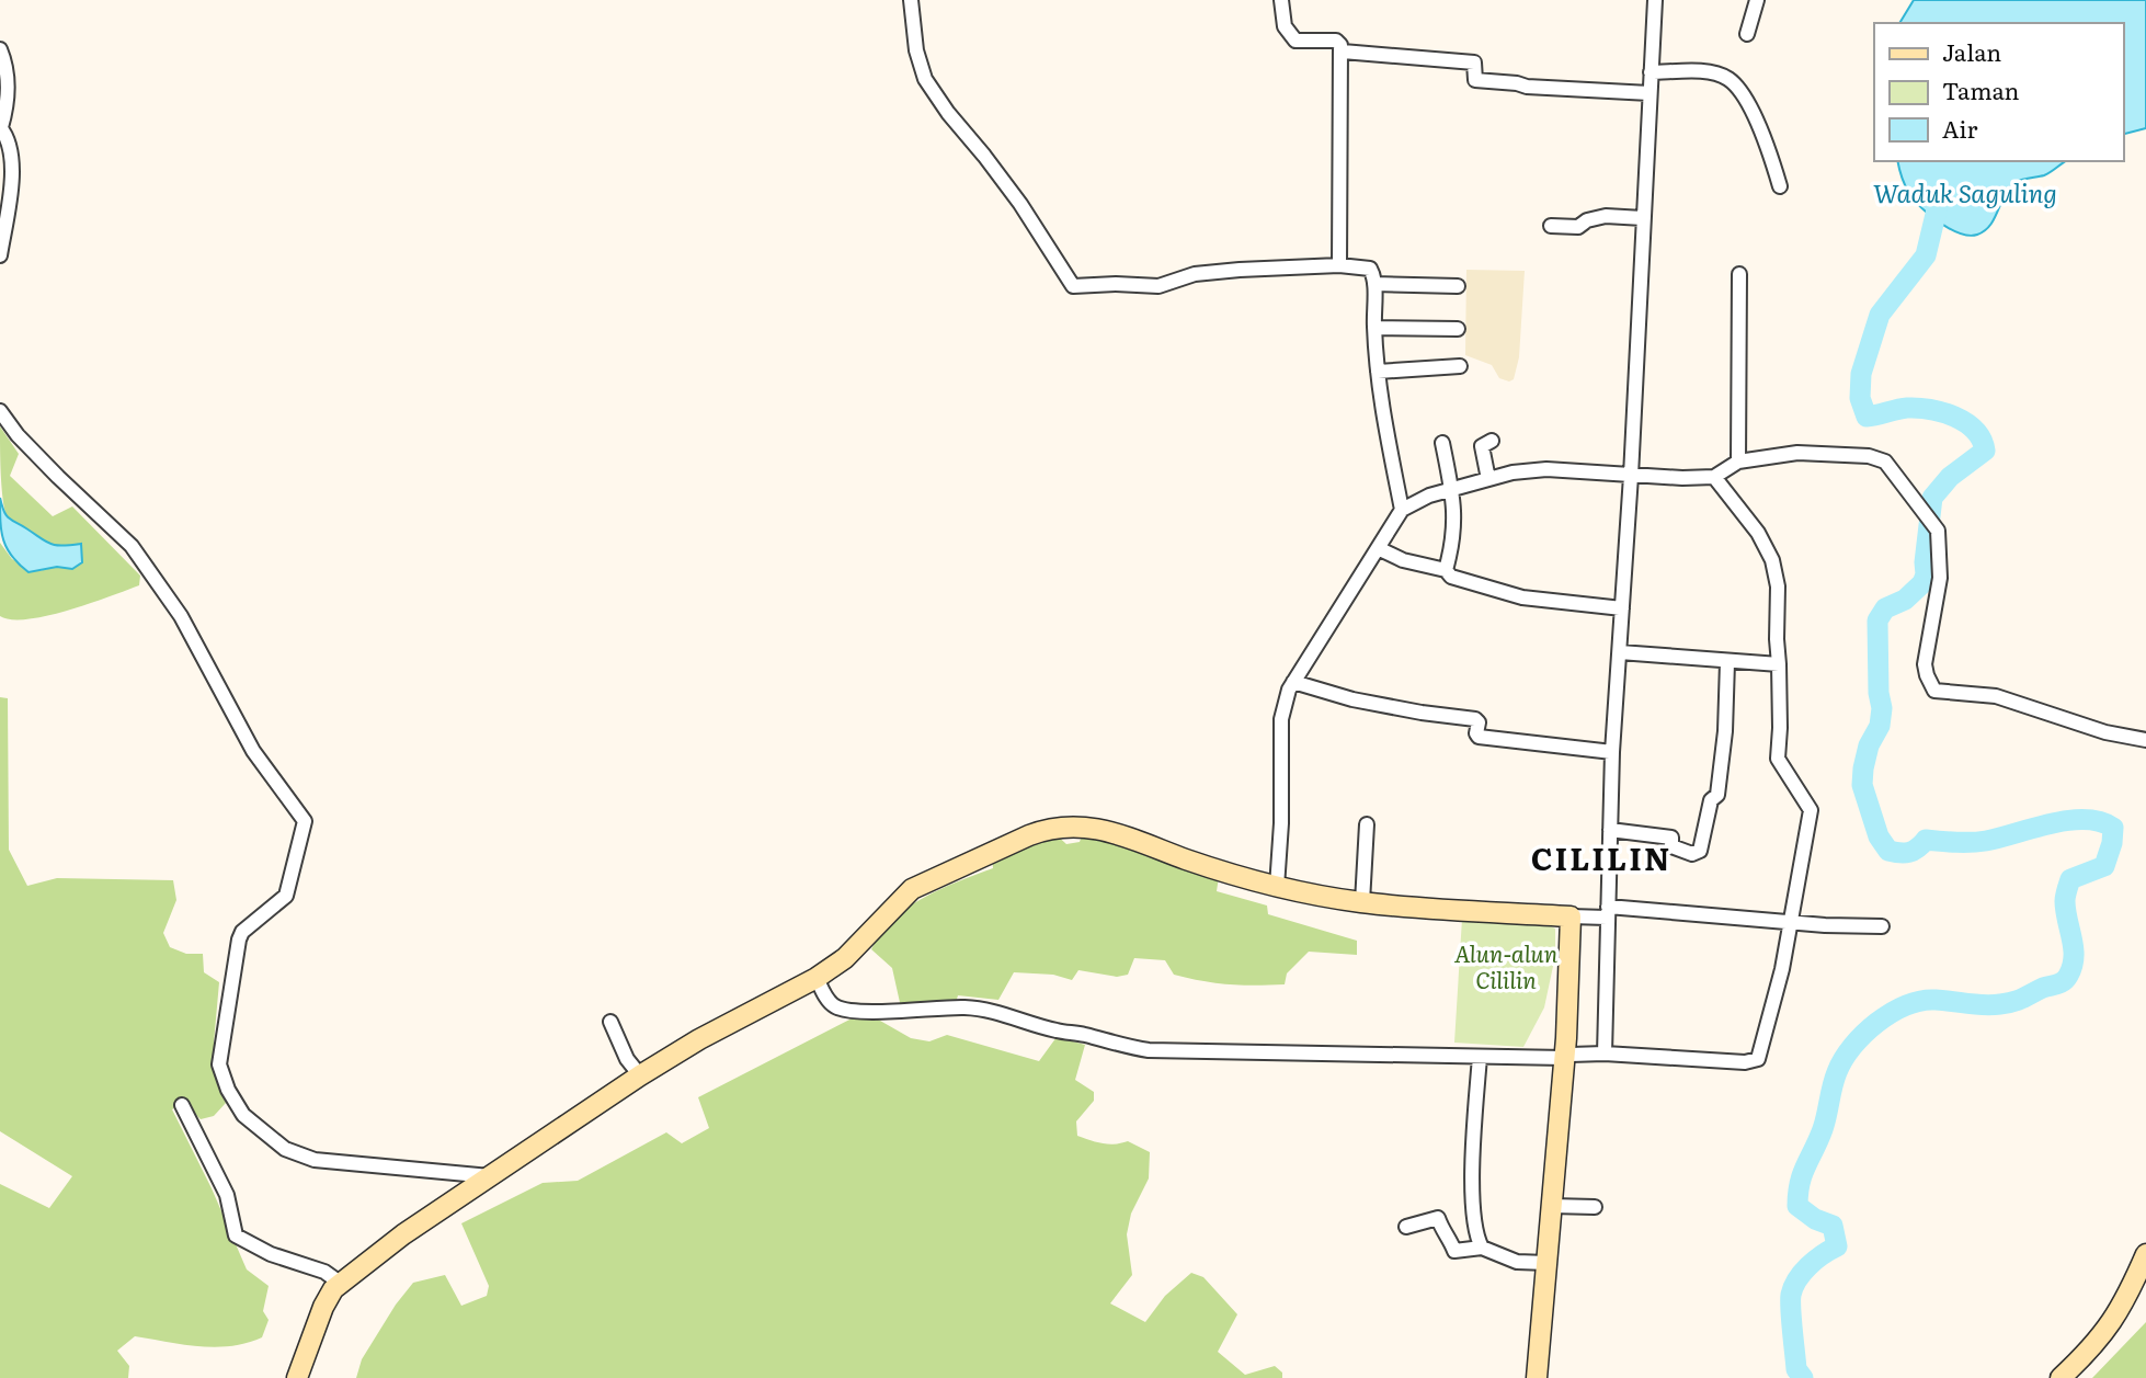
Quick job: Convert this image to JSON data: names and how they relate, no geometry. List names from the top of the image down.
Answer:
{
  "districts": ["CILILIN"],
  "water": ["Waduk Saguling"],
  "parks": ["Alun-alun Cililin"],
  "legend": ["Jalan", "Taman", "Air"]
}
